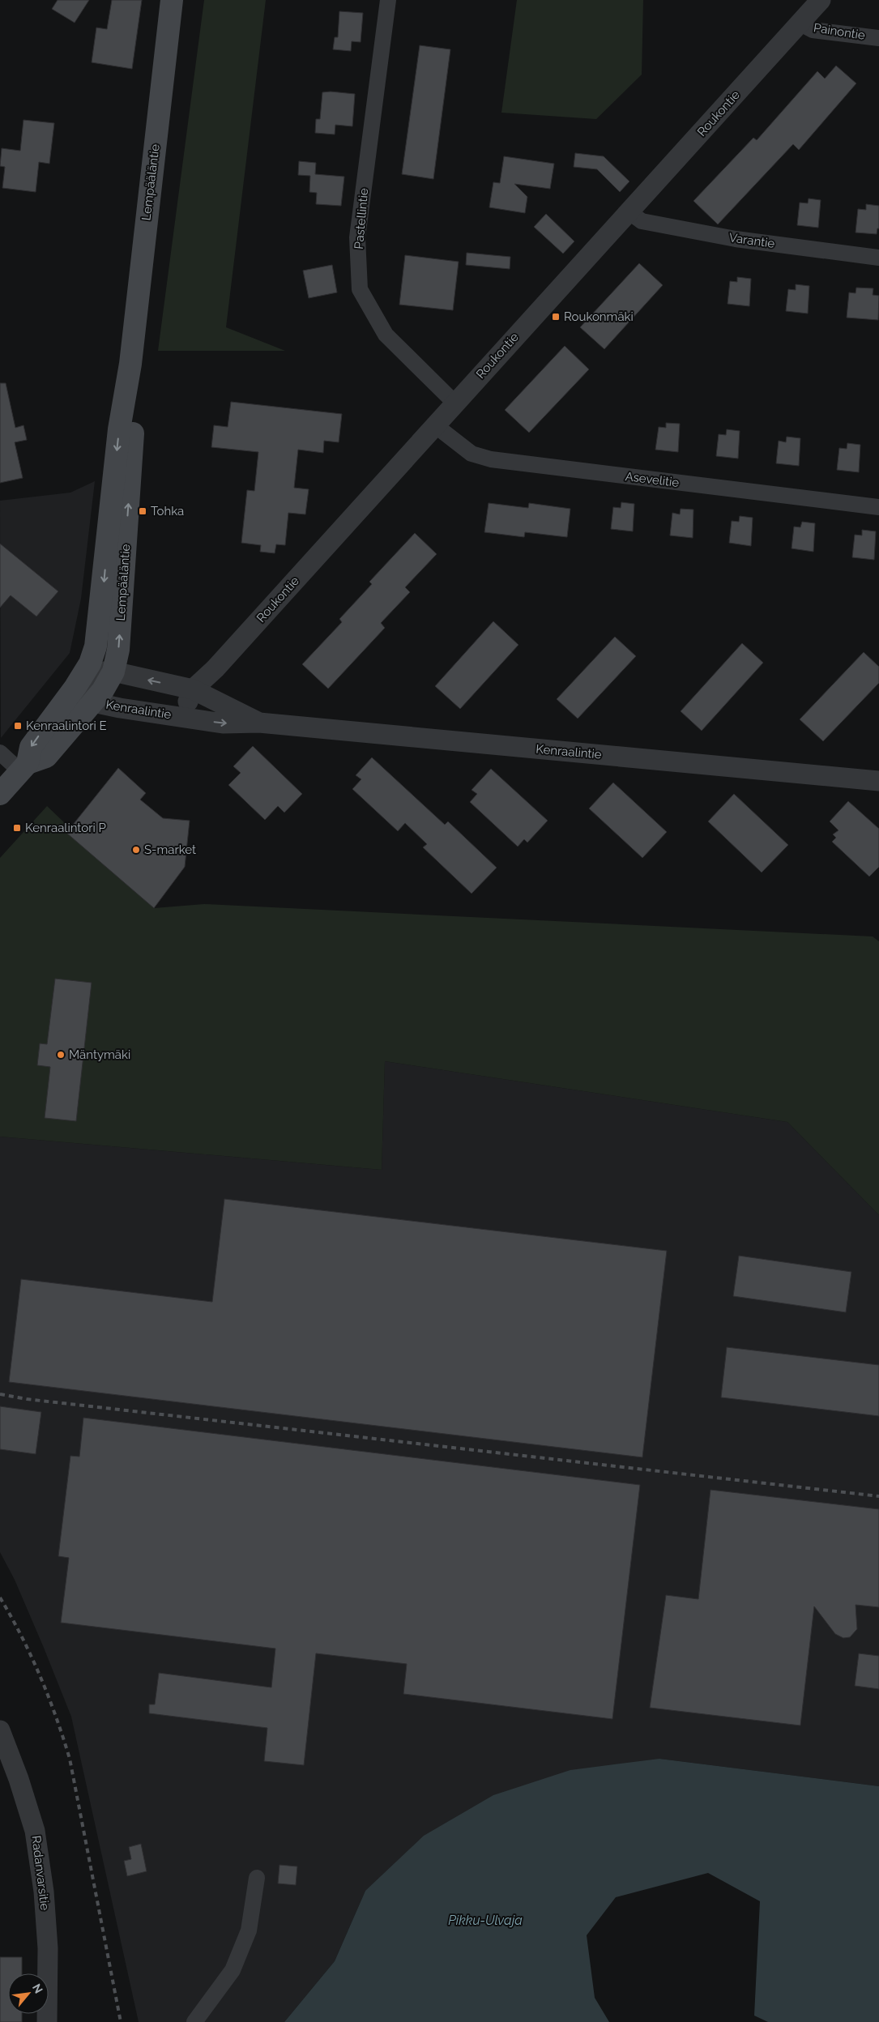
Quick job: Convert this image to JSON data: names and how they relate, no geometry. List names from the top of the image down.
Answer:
{
  "streets": {
    "main road": ["Lempääläntie"],
    "street": [
      "Painontie",
      "Roukontie",
      "Pastellintie",
      "Varantie",
      "Asevelitie",
      "Kenraalintie",
      "Radanvarsitie"
    ]
  },
  "crossings": [
    ["Painontie", "Roukontie"],
    ["Roukontie", "Pastellintie"],
    ["Roukontie", "Varantie"],
    ["Roukontie", "Asevelitie"],
    ["Roukontie", "Kenraalintie"],
    ["Lempääläntie", "Kenraalintie"]
  ],
  "water": ["Pikku-Ulvaja"],
  "places": {
    "transit": [
      "Roukonmäki",
      "Tohka",
      "Kenraalintori E",
      "Kenraalintori P"
    ],
    "other": ["S-market", "Mäntymäki"]
  },
  "north": "top right"
}
